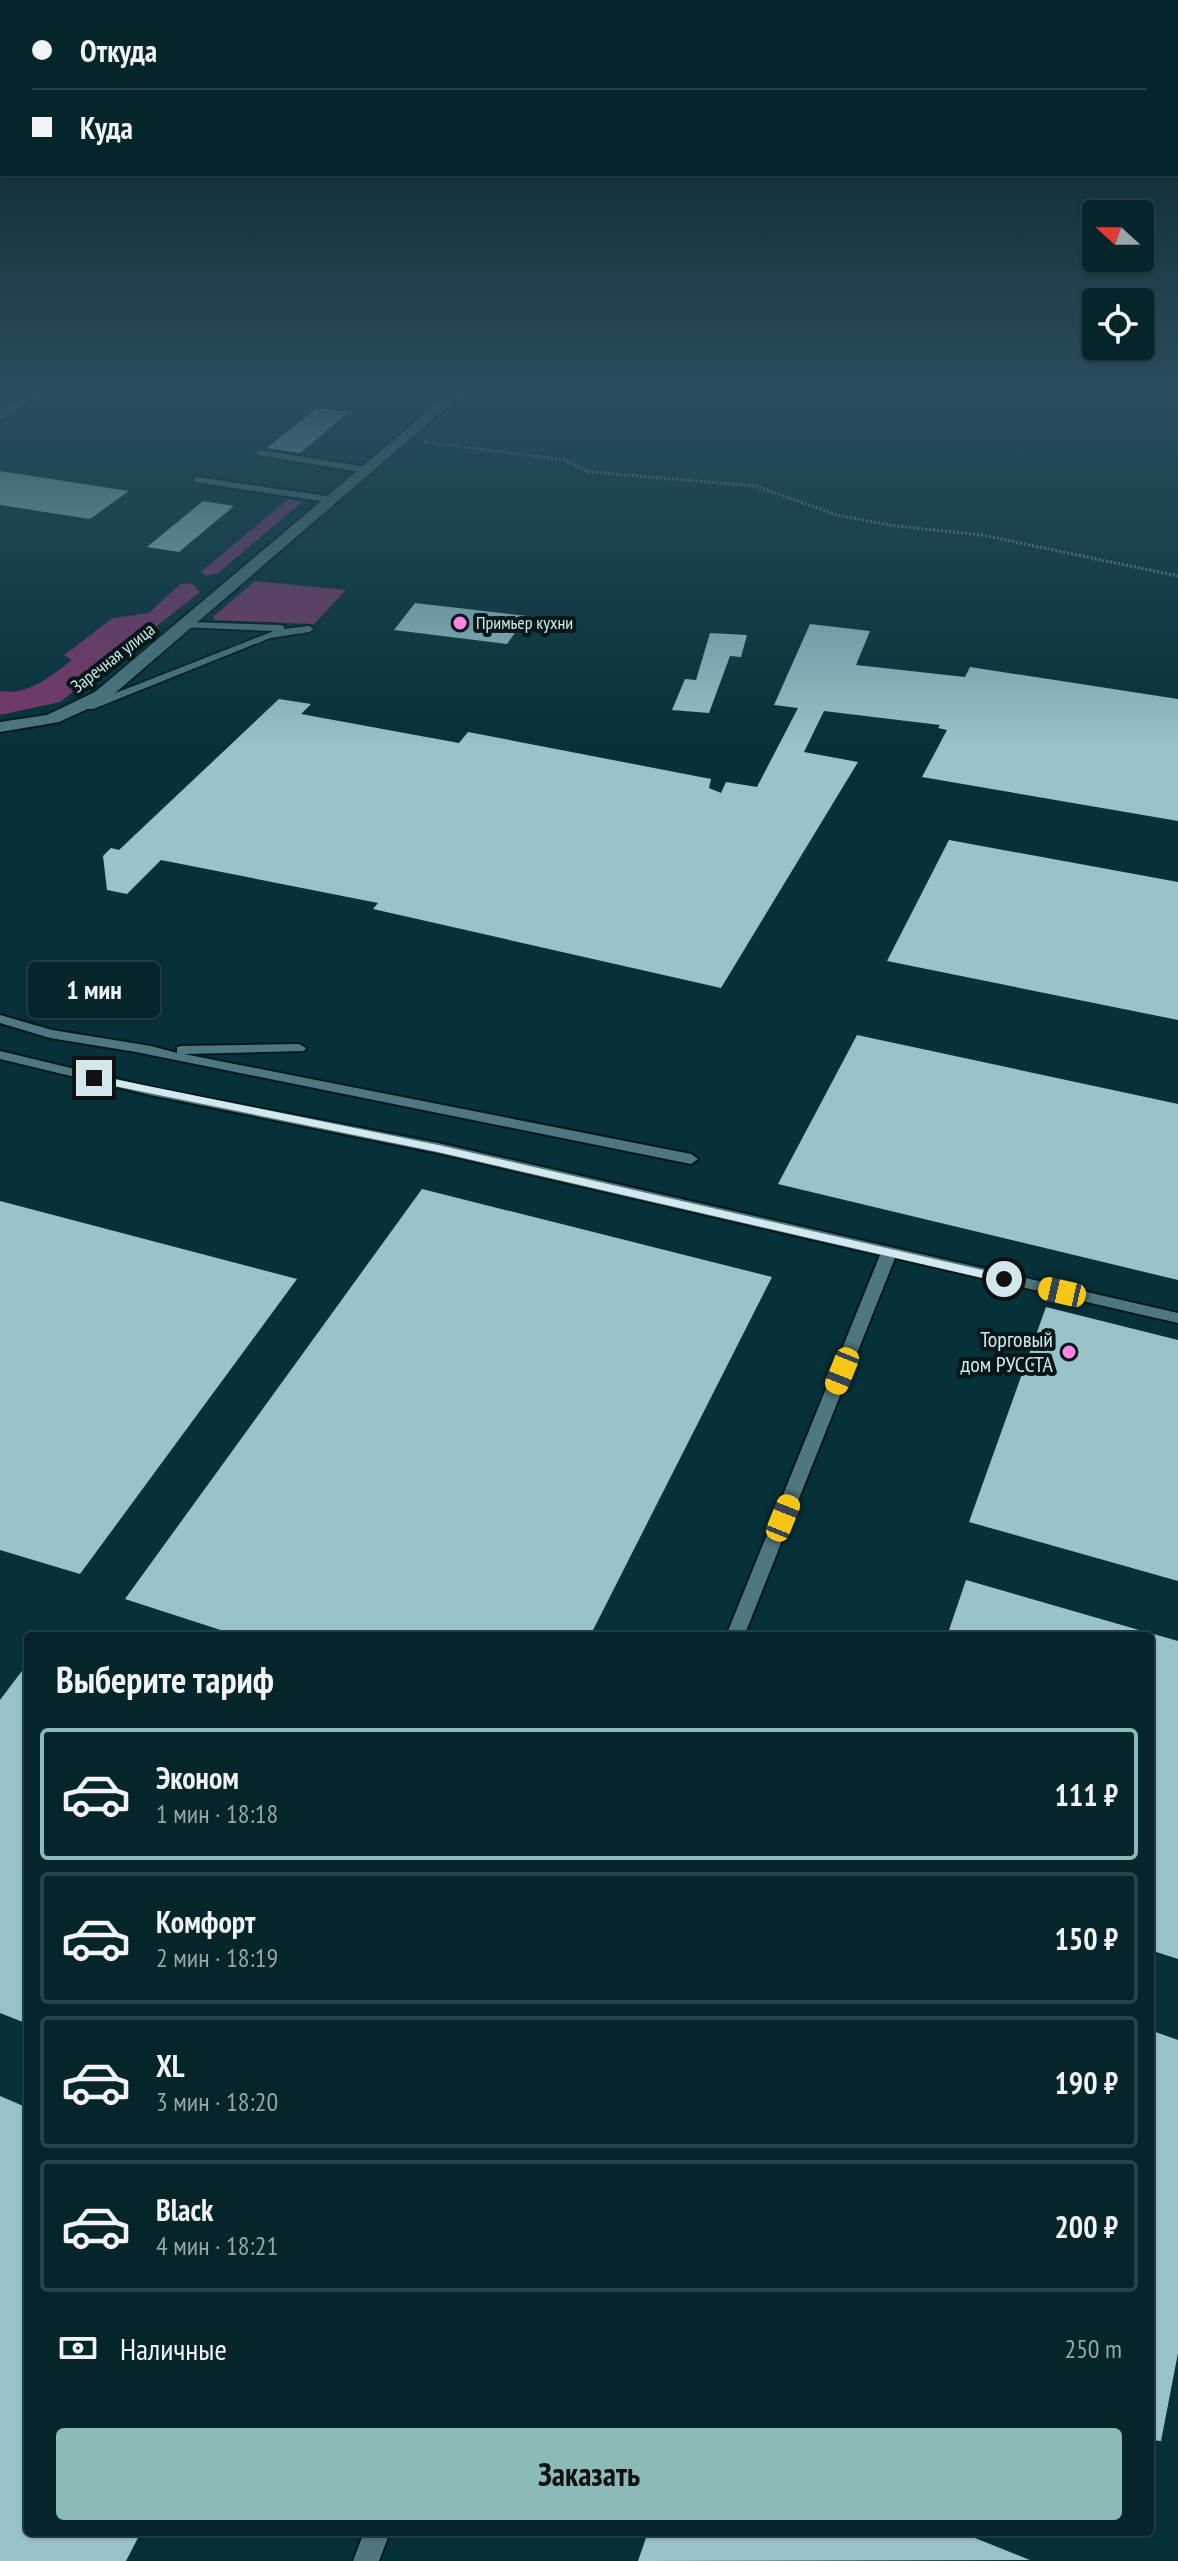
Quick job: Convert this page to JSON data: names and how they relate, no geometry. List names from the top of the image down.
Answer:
{
  "streets": {
    "street": ["Заречная улица"]
  },
  "places": ["Примьер кухни", "Торговый дом РУССТА"],
  "north": "left",
  "page": {
    "banner": ["Откуда", "Куда"],
    "bubble": "1 мин",
    "heading": "Выберите тариф",
    "list": [
      {
        "name": "Эконом",
        "note": "1 мин · 18:18",
        "value": "111 ₽"
      },
      {
        "name": "Комфорт",
        "note": "2 мин · 18:19",
        "value": "150 ₽"
      },
      {
        "name": "XL",
        "note": "3 мин · 18:20",
        "value": "190 ₽"
      },
      {
        "name": "Black",
        "note": "4 мин · 18:21",
        "value": "200 ₽"
      }
    ],
    "pay": ["Наличные", "250 m"],
    "buttons": "Заказать"
  }
}
